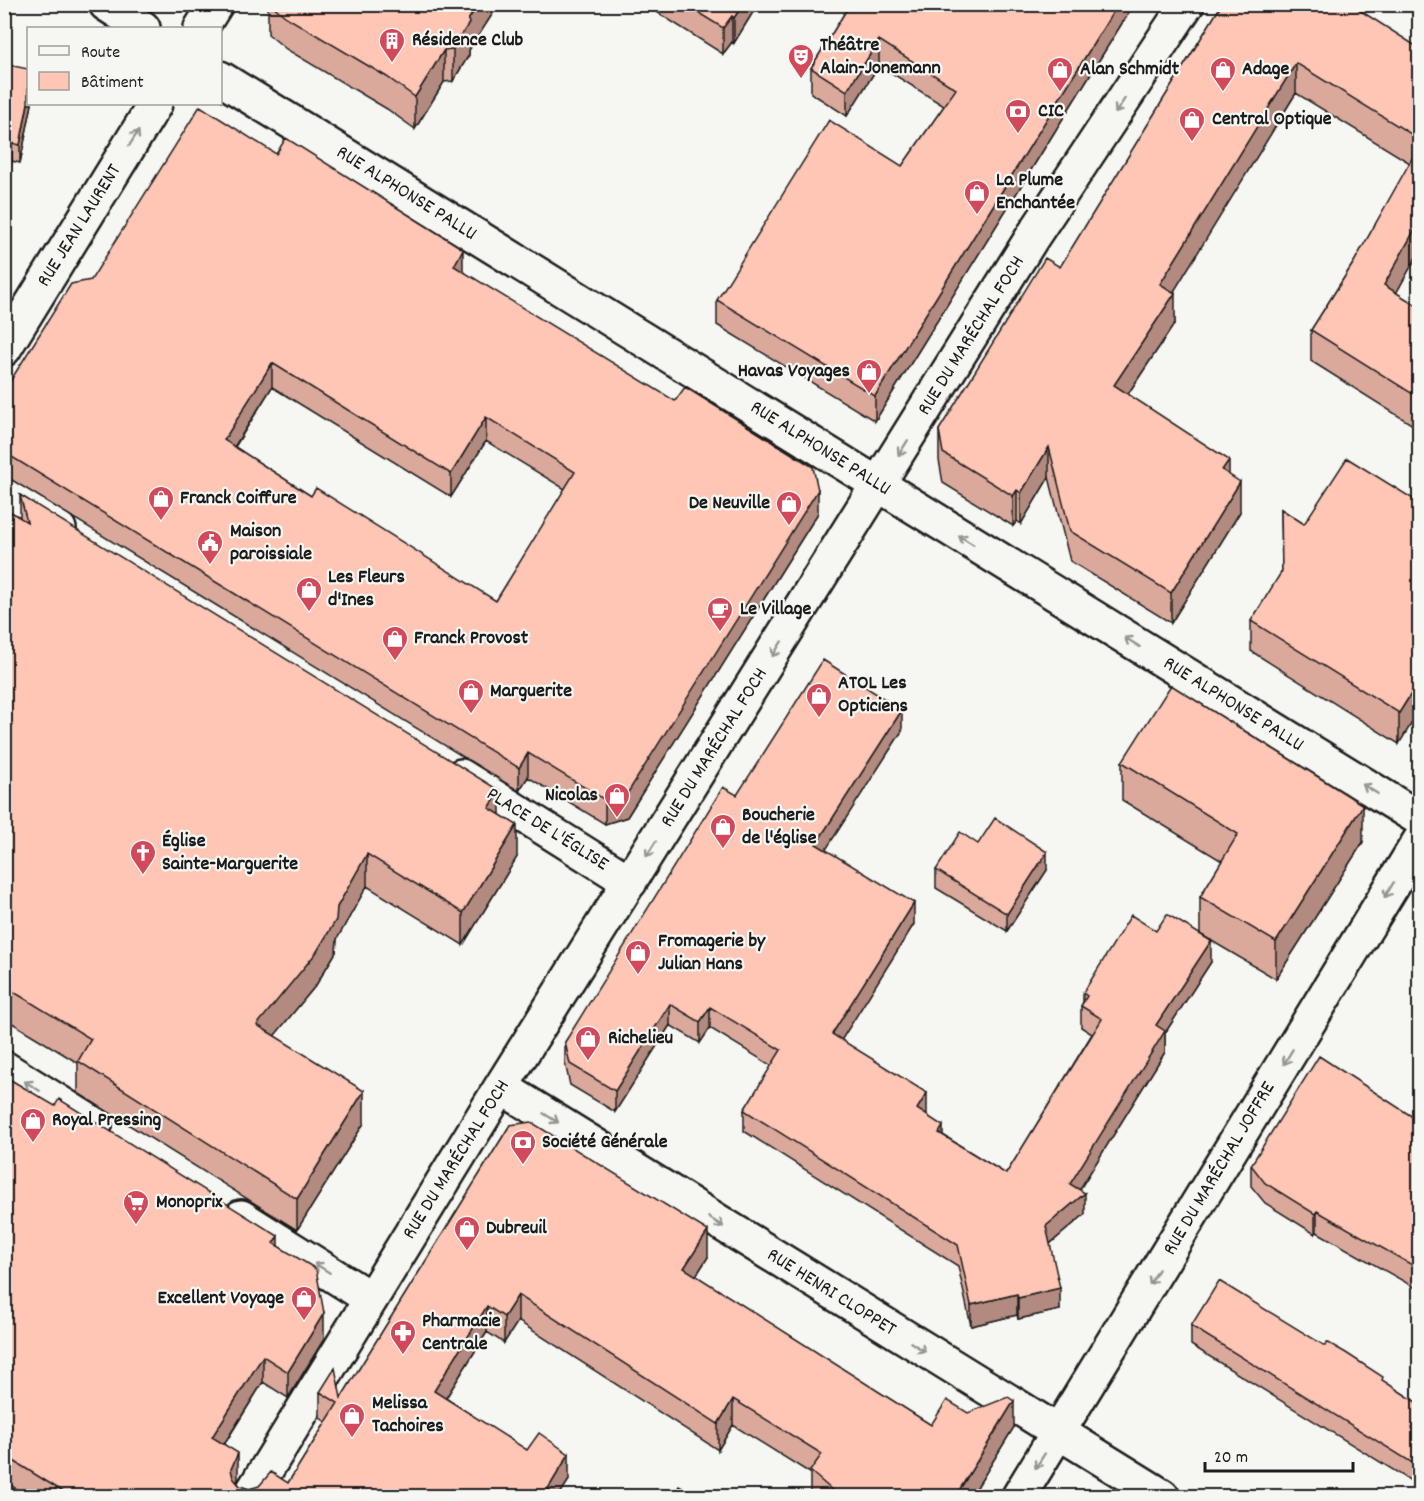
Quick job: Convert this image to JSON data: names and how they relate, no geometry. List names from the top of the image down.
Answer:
{
  "streets": {
    "street": [
      "RUE ALPHONSE PALLU",
      "RUE JEAN LAURENT",
      "RUE DU MARÉCHAL FOCH",
      "PLACE DE L'ÉGLISE",
      "RUE DU MARÉCHAL JOFFRE",
      "RUE HENRI CLOPPET"
    ]
  },
  "crossings": [
    ["RUE ALPHONSE PALLU", "RUE DU MARÉCHAL FOCH"],
    ["RUE DU MARÉCHAL FOCH", "PLACE DE L'ÉGLISE"],
    ["RUE DU MARÉCHAL FOCH", "RUE HENRI CLOPPET"],
    ["RUE DU MARÉCHAL JOFFRE", "RUE HENRI CLOPPET"]
  ],
  "one_way": [
    "RUE ALPHONSE PALLU",
    "RUE JEAN LAURENT",
    "RUE DU MARÉCHAL FOCH",
    "RUE DU MARÉCHAL JOFFRE",
    "RUE HENRI CLOPPET"
  ],
  "places": {
    "building": ["Résidence Club"],
    "theatre": ["Théâtre Alain-Jonemann"],
    "shop": [
      "Alan Schmidt",
      "Adage",
      "Central Optique",
      "La Plume Enchantée",
      "Havas Voyages",
      "Franck Coiffure",
      "De Neuville",
      "Les Fleurs d'Ines",
      "Franck Provost",
      "Marguerite",
      "ATOL Les Opticiens",
      "Nicolas",
      "Boucherie de l'église",
      "Fromagerie by Julian Hans",
      "Richelieu",
      "Royal Pressing",
      "Dubreuil",
      "Excellent Voyage",
      "Melissa Tachoires"
    ],
    "bank": ["CIC", "Société Générale"],
    "public building": ["Maison paroissiale"],
    "cafe": ["Le Village"],
    "church": ["Église Sainte-Marguerite"],
    "supermarket": ["Monoprix"],
    "pharmacy": ["Pharmacie Centrale"]
  },
  "legend": ["Route", "Bâtiment"],
  "scale_bar": "20 m"
}
